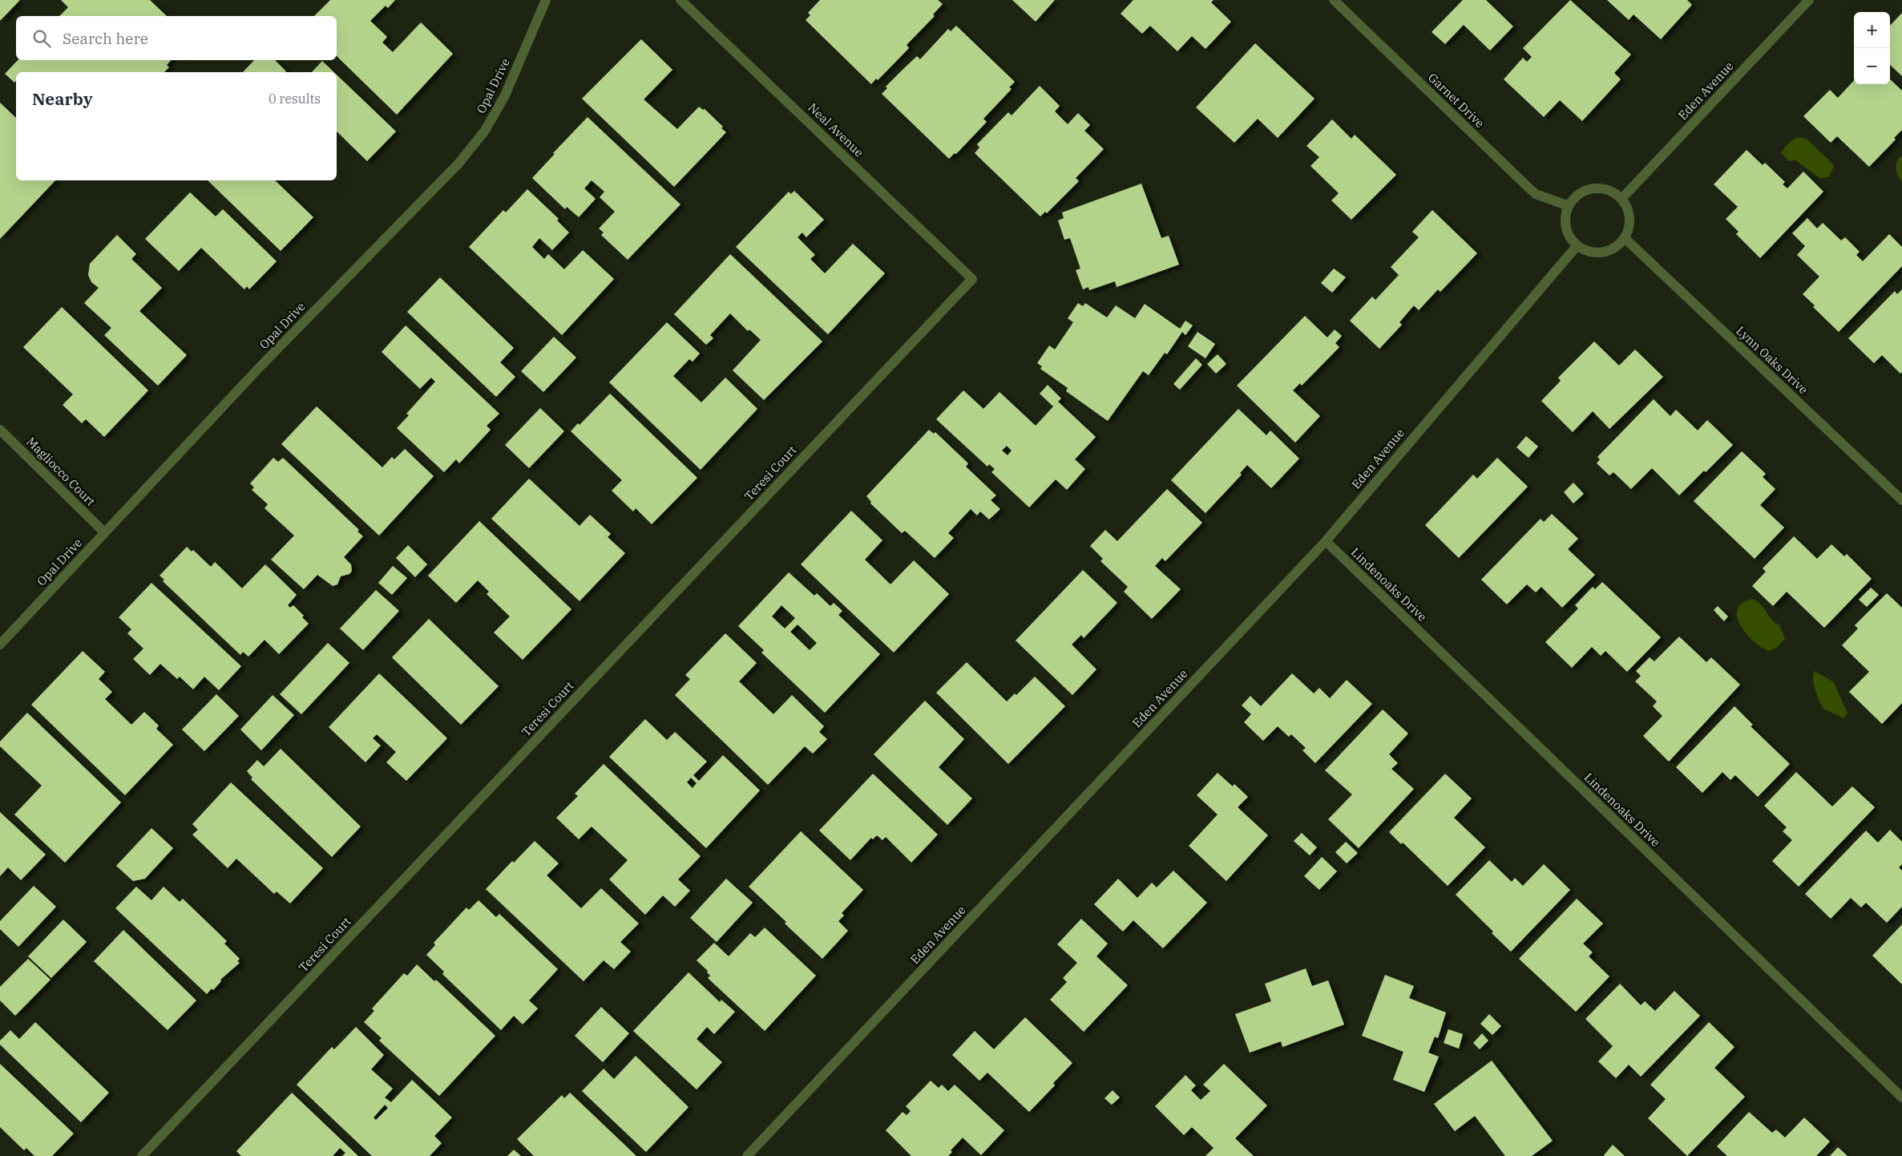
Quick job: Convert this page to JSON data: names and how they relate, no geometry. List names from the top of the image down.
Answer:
{
  "streets": {
    "street": [
      "Opal Drive",
      "Eden Avenue",
      "Garnet Drive",
      "Neal Avenue",
      "Lynn Oaks Drive",
      "Magliocco Court",
      "Teresi Court",
      "Lindenoaks Drive"
    ]
  },
  "crossings": [
    ["Opal Drive", "Magliocco Court"],
    ["Eden Avenue", "Garnet Drive"],
    ["Eden Avenue", "Lynn Oaks Drive"],
    ["Eden Avenue", "Lindenoaks Drive"],
    ["Garnet Drive", "Lynn Oaks Drive"],
    ["Neal Avenue", "Teresi Court"]
  ],
  "page": {
    "map_buttons": ["+", "−"],
    "search": "Search here",
    "heading": ["Nearby", "0 results"]
  }
}
